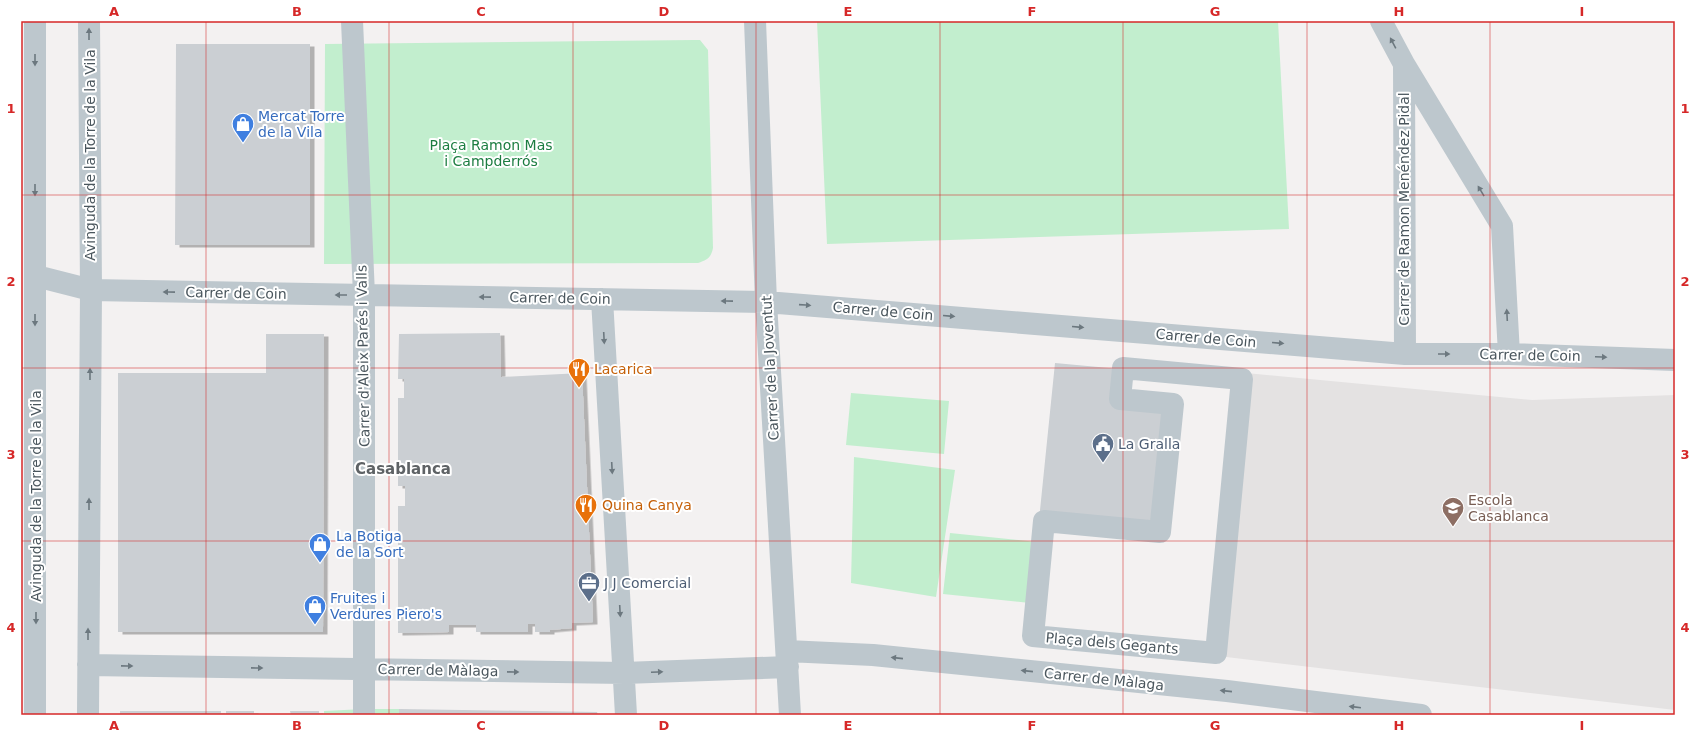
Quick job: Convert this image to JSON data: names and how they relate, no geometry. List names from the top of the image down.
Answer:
{
  "streets": {
    "street": [
      "Avinguda de la Torre de la Vila",
      "Carrer de Ramon Menéndez Pidal",
      "Carrer de Coin",
      "Carrer d'Aleix Parés i Valls",
      "Carrer de la Joventut",
      "Plaça dels Gegants",
      "Carrer de Màlaga"
    ]
  },
  "crossings": [
    ["Avinguda de la Torre de la Vila", "Carrer de Coin"],
    ["Avinguda de la Torre de la Vila", "Carrer de Màlaga"],
    ["Carrer de Ramon Menéndez Pidal", "Carrer de Coin"],
    ["Carrer de Coin", "Carrer d'Aleix Parés i Valls"],
    ["Carrer de Coin", "Carrer de la Joventut"],
    ["Carrer d'Aleix Parés i Valls", "Carrer de Màlaga"],
    ["Carrer de la Joventut", "Carrer de Màlaga"]
  ],
  "districts": ["Casablanca"],
  "parks": ["Plaça Ramon Mas i Campderrós"],
  "places": {
    "shop": ["Mercat Torre de la Vila", "La Botiga de la Sort", "Fruites i Verdures Piero's"],
    "restaurant": ["Lacarica", "Quina Canya"],
    "public building": ["La Gralla"],
    "school or university": ["Escola Casablanca"],
    "office": ["J J Comercial"]
  },
  "grid": {
    "columns": [
      "A",
      "B",
      "C",
      "D",
      "E",
      "F",
      "G",
      "H",
      "I"
    ],
    "rows": [
      "1",
      "2",
      "3",
      "4"
    ]
  }
}
